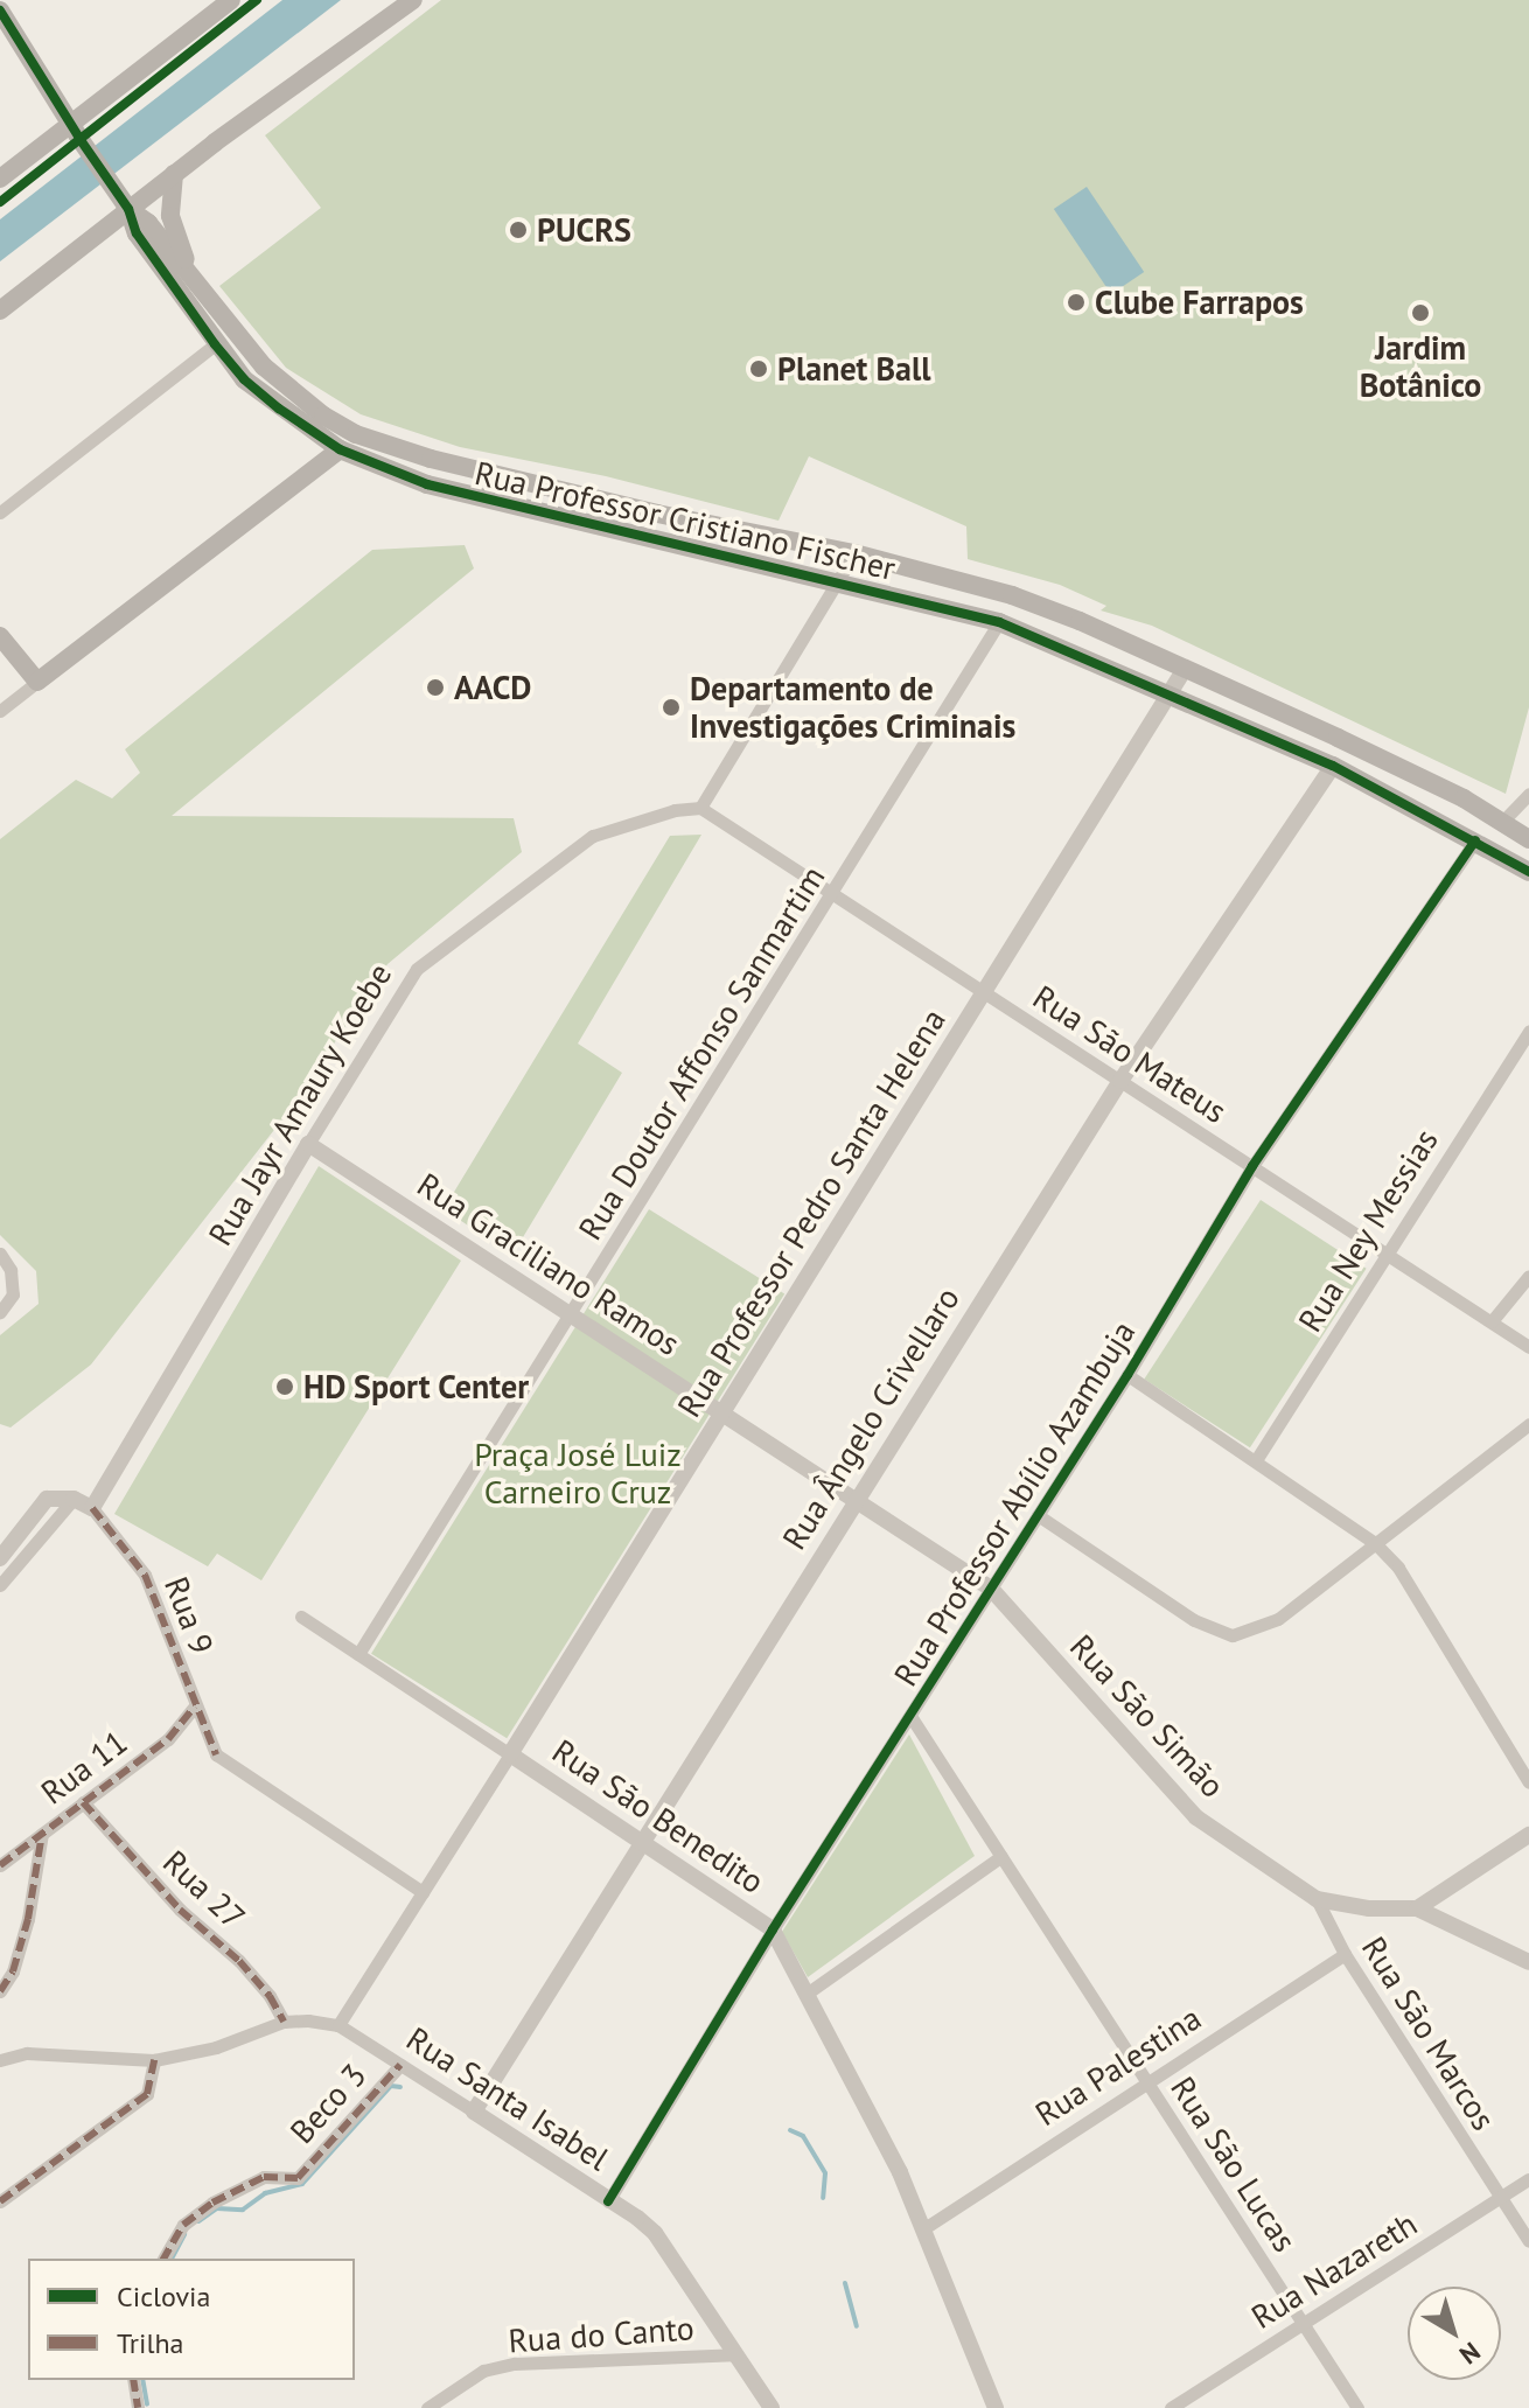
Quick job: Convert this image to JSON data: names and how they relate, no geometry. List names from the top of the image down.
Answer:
{
  "streets": {
    "main road": ["Rua Professor Cristiano Fischer"],
    "street": [
      "Rua Doutor Affonso Sanmartim",
      "Rua São Mateus",
      "Rua Jayr Amaury Koebe",
      "Rua Professor Pedro Santa Helena",
      "Rua Ney Messias",
      "Rua Graciliano Ramos",
      "Rua Ângelo Crivellaro",
      "Rua Professor Abílio Azambuja",
      "Rua 9",
      "Rua São Simão",
      "Rua 11",
      "Rua São Benedito",
      "Rua 27",
      "Rua São Marcos",
      "Rua Palestina",
      "Rua Santa Isabel",
      "Beco 3",
      "Rua São Lucas",
      "Rua Nazareth",
      "Rua do Canto"
    ]
  },
  "crossings": [
    ["Rua Professor Cristiano Fischer", "Rua Doutor Affonso Sanmartim"],
    ["Rua Professor Cristiano Fischer", "Rua Professor Pedro Santa Helena"],
    ["Rua Professor Cristiano Fischer", "Rua Ângelo Crivellaro"],
    ["Rua Professor Cristiano Fischer", "Rua Professor Abílio Azambuja"],
    ["Rua Doutor Affonso Sanmartim", "Rua São Mateus"],
    ["Rua Doutor Affonso Sanmartim", "Rua Graciliano Ramos"],
    ["Rua Doutor Affonso Sanmartim", "Rua São Benedito"],
    ["Rua São Mateus", "Rua Jayr Amaury Koebe"],
    ["Rua São Mateus", "Rua Professor Pedro Santa Helena"],
    ["Rua São Mateus", "Rua Ney Messias"],
    ["Rua São Mateus", "Rua Ângelo Crivellaro"],
    ["Rua São Mateus", "Rua Professor Abílio Azambuja"],
    ["Rua Jayr Amaury Koebe", "Rua Graciliano Ramos"],
    ["Rua Jayr Amaury Koebe", "Rua 9"],
    ["Rua Professor Pedro Santa Helena", "Rua Graciliano Ramos"],
    ["Rua Professor Pedro Santa Helena", "Rua 9"],
    ["Rua Professor Pedro Santa Helena", "Rua São Benedito"],
    ["Rua Professor Pedro Santa Helena", "Rua Santa Isabel"],
    ["Rua Graciliano Ramos", "Rua Ângelo Crivellaro"],
    ["Rua Graciliano Ramos", "Rua Professor Abílio Azambuja"],
    ["Rua Graciliano Ramos", "Rua São Simão"],
    ["Rua Ângelo Crivellaro", "Rua São Benedito"],
    ["Rua Ângelo Crivellaro", "Rua Santa Isabel"],
    ["Rua Professor Abílio Azambuja", "Rua São Simão"],
    ["Rua Professor Abílio Azambuja", "Rua São Benedito"],
    ["Rua Professor Abílio Azambuja", "Rua Santa Isabel"],
    ["Rua Professor Abílio Azambuja", "Rua São Lucas"],
    ["Rua 9", "Rua 11"],
    ["Rua São Simão", "Rua São Marcos"],
    ["Rua 11", "Rua 27"],
    ["Rua São Benedito", "Rua Palestina"],
    ["Rua São Marcos", "Rua Palestina"],
    ["Rua São Marcos", "Rua Nazareth"],
    ["Rua Palestina", "Rua São Lucas"],
    ["Rua Santa Isabel", "Beco 3"],
    ["Rua Santa Isabel", "Rua do Canto"],
    ["Rua São Lucas", "Rua Nazareth"]
  ],
  "parks": ["Praça José Luiz Carneiro Cruz"],
  "places": [
    "PUCRS",
    "Clube Farrapos",
    "Jardim Botânico",
    "Planet Ball",
    "AACD",
    "Departamento de Investigações Criminais",
    "HD Sport Center"
  ],
  "legend": ["Ciclovia", "Trilha"],
  "north": "bottom right"
}
